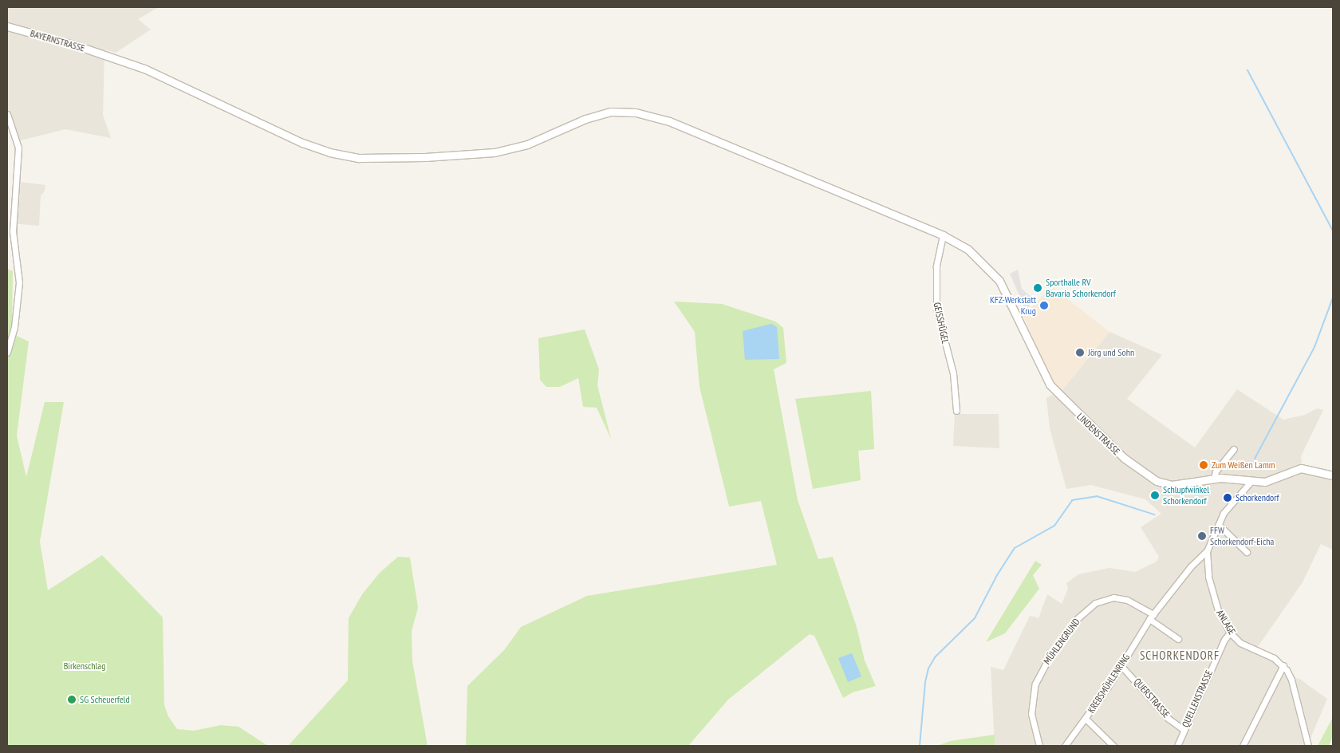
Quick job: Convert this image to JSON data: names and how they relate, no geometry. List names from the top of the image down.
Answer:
{
  "streets": {
    "street": [
      "BAYERNSTRASSE",
      "GEISSHÜGEL",
      "LINDENSTRASSE",
      "ANLAGE",
      "MÜHLENGRUND",
      "KREBSMÜHLENRING",
      "QUERSTRASSE",
      "QUELLENSTRASSE"
    ]
  },
  "crossings": [
    ["BAYERNSTRASSE", "LINDENSTRASSE"],
    ["GEISSHÜGEL", "LINDENSTRASSE"],
    ["ANLAGE", "KREBSMÜHLENRING"],
    ["ANLAGE", "QUELLENSTRASSE"],
    ["MÜHLENGRUND", "KREBSMÜHLENRING"],
    ["KREBSMÜHLENRING", "QUERSTRASSE"],
    ["QUERSTRASSE", "QUELLENSTRASSE"]
  ],
  "districts": ["SCHORKENDORF"],
  "parks": ["Birkenschlag"],
  "places": [
    "Sporthalle RV Bavaria Schorkendorf",
    "KFZ-Werkstatt Krug",
    "Jörg und Sohn",
    "Zum Weißen Lamm",
    "Schlupfwinkel Schorkendorf",
    "Schorkendorf",
    "FFW Schorkendorf-Eicha",
    "SG Scheuerfeld"
  ]
}
